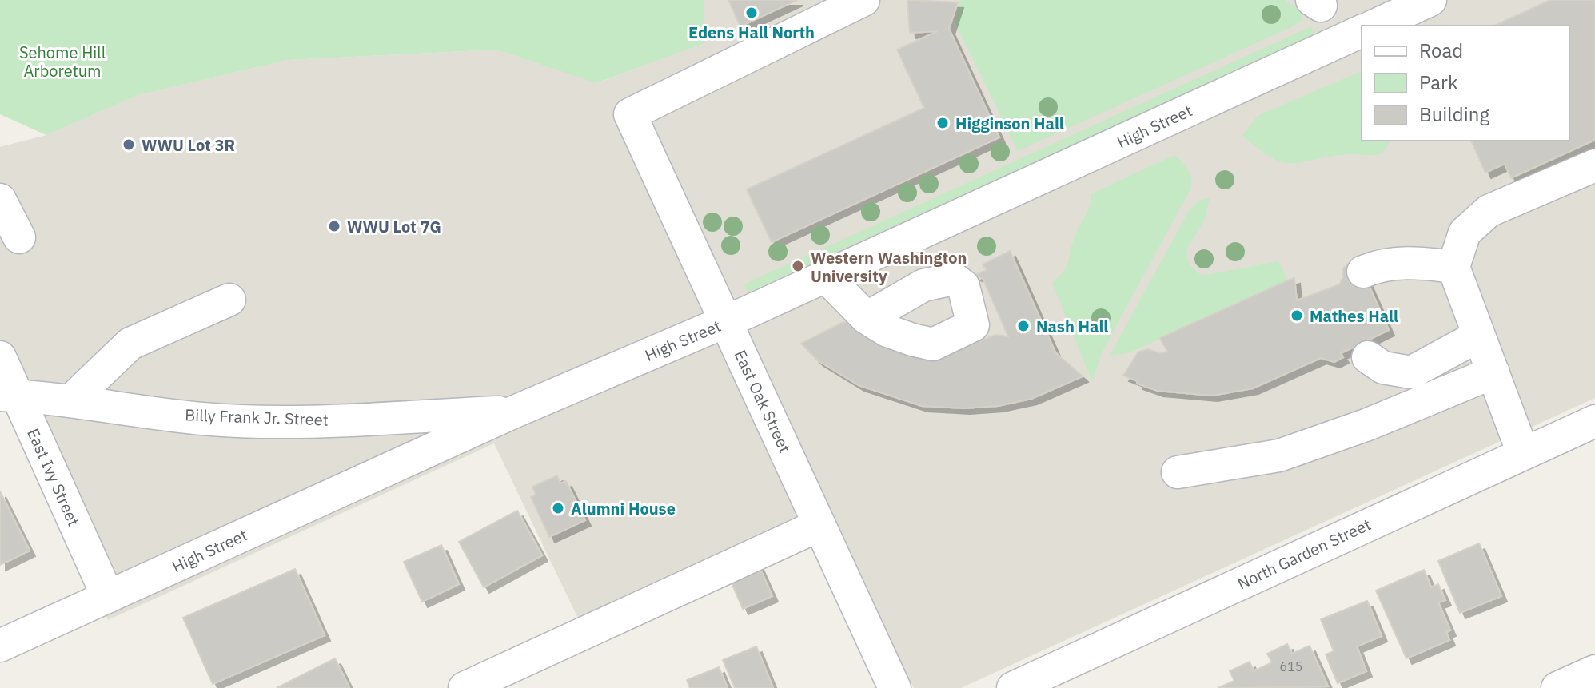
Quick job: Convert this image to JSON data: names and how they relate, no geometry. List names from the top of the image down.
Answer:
{
  "streets": {
    "street": [
      "High Street",
      "East Oak Street",
      "Billy Frank Jr. Street",
      "East Ivy Street",
      "North Garden Street"
    ]
  },
  "crossings": [
    ["High Street", "East Oak Street"],
    ["High Street", "Billy Frank Jr. Street"],
    ["High Street", "East Ivy Street"],
    ["Billy Frank Jr. Street", "East Ivy Street"]
  ],
  "parks": ["Sehome Hill Arboretum"],
  "places": [
    "Edens Hall North",
    "Higginson Hall",
    "WWU Lot 3R",
    "WWU Lot 7G",
    "Western Washington University",
    "Mathes Hall",
    "Nash Hall",
    "Alumni House"
  ],
  "house_numbers": ["615"],
  "legend": ["Road", "Park", "Building"]
}
